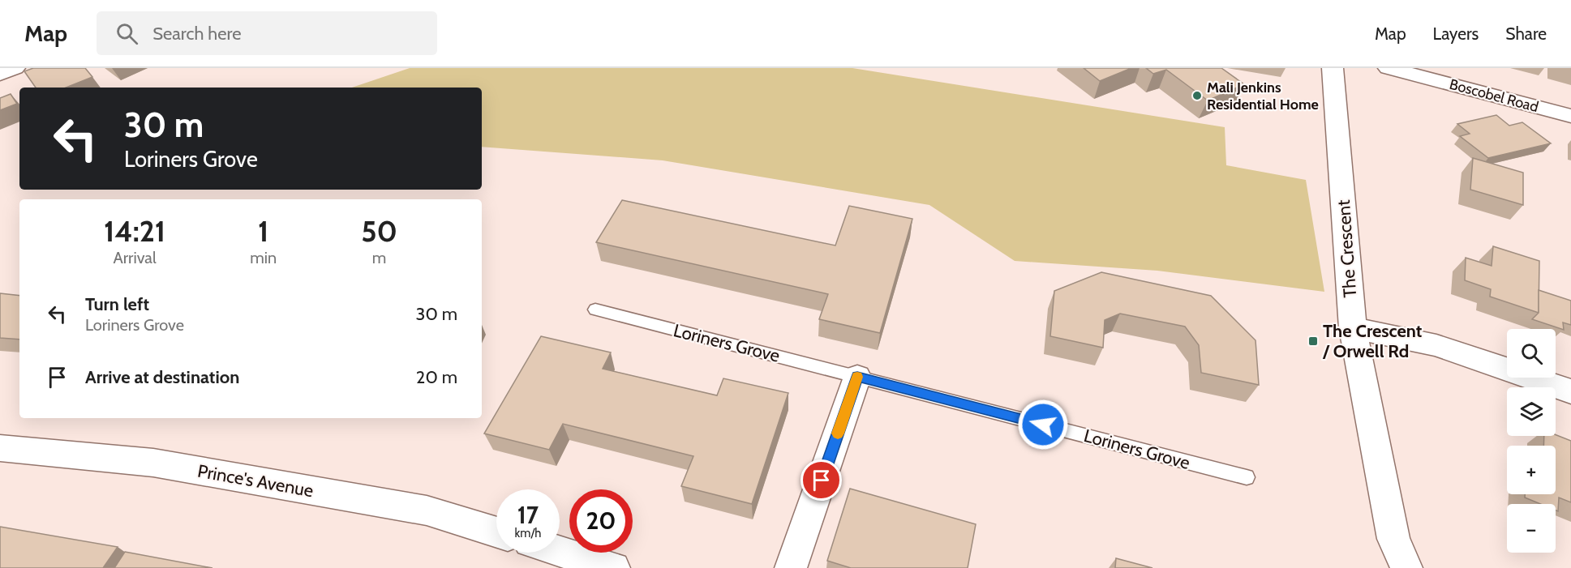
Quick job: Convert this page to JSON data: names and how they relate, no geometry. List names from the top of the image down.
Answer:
{
  "streets": {
    "street": ["Boscobel Road", "The Crescent", "Prince's Avenue"],
    "lane": ["Loriners Grove"]
  },
  "places": {
    "other": ["Mali Jenkins Residential Home"],
    "transit": ["The Crescent / Orwell Rd"]
  },
  "page": {
    "header": "Map",
    "search": "Search here",
    "nav": ["Map", "Layers", "Share"],
    "turn": ["30 m", "Loriners Grove"],
    "eta": [
      "14:21",
      "Arrival",
      "1",
      "min",
      "50",
      "m"
    ],
    "list": [
      {
        "name": "Turn left",
        "note": "Loriners Grove",
        "value": "30 m"
      },
      {
        "name": "Arrive at destination",
        "value": "20 m"
      }
    ],
    "map_buttons": ["+", "−"],
    "speed": "17 km/h",
    "limit": "20"
  }
}
